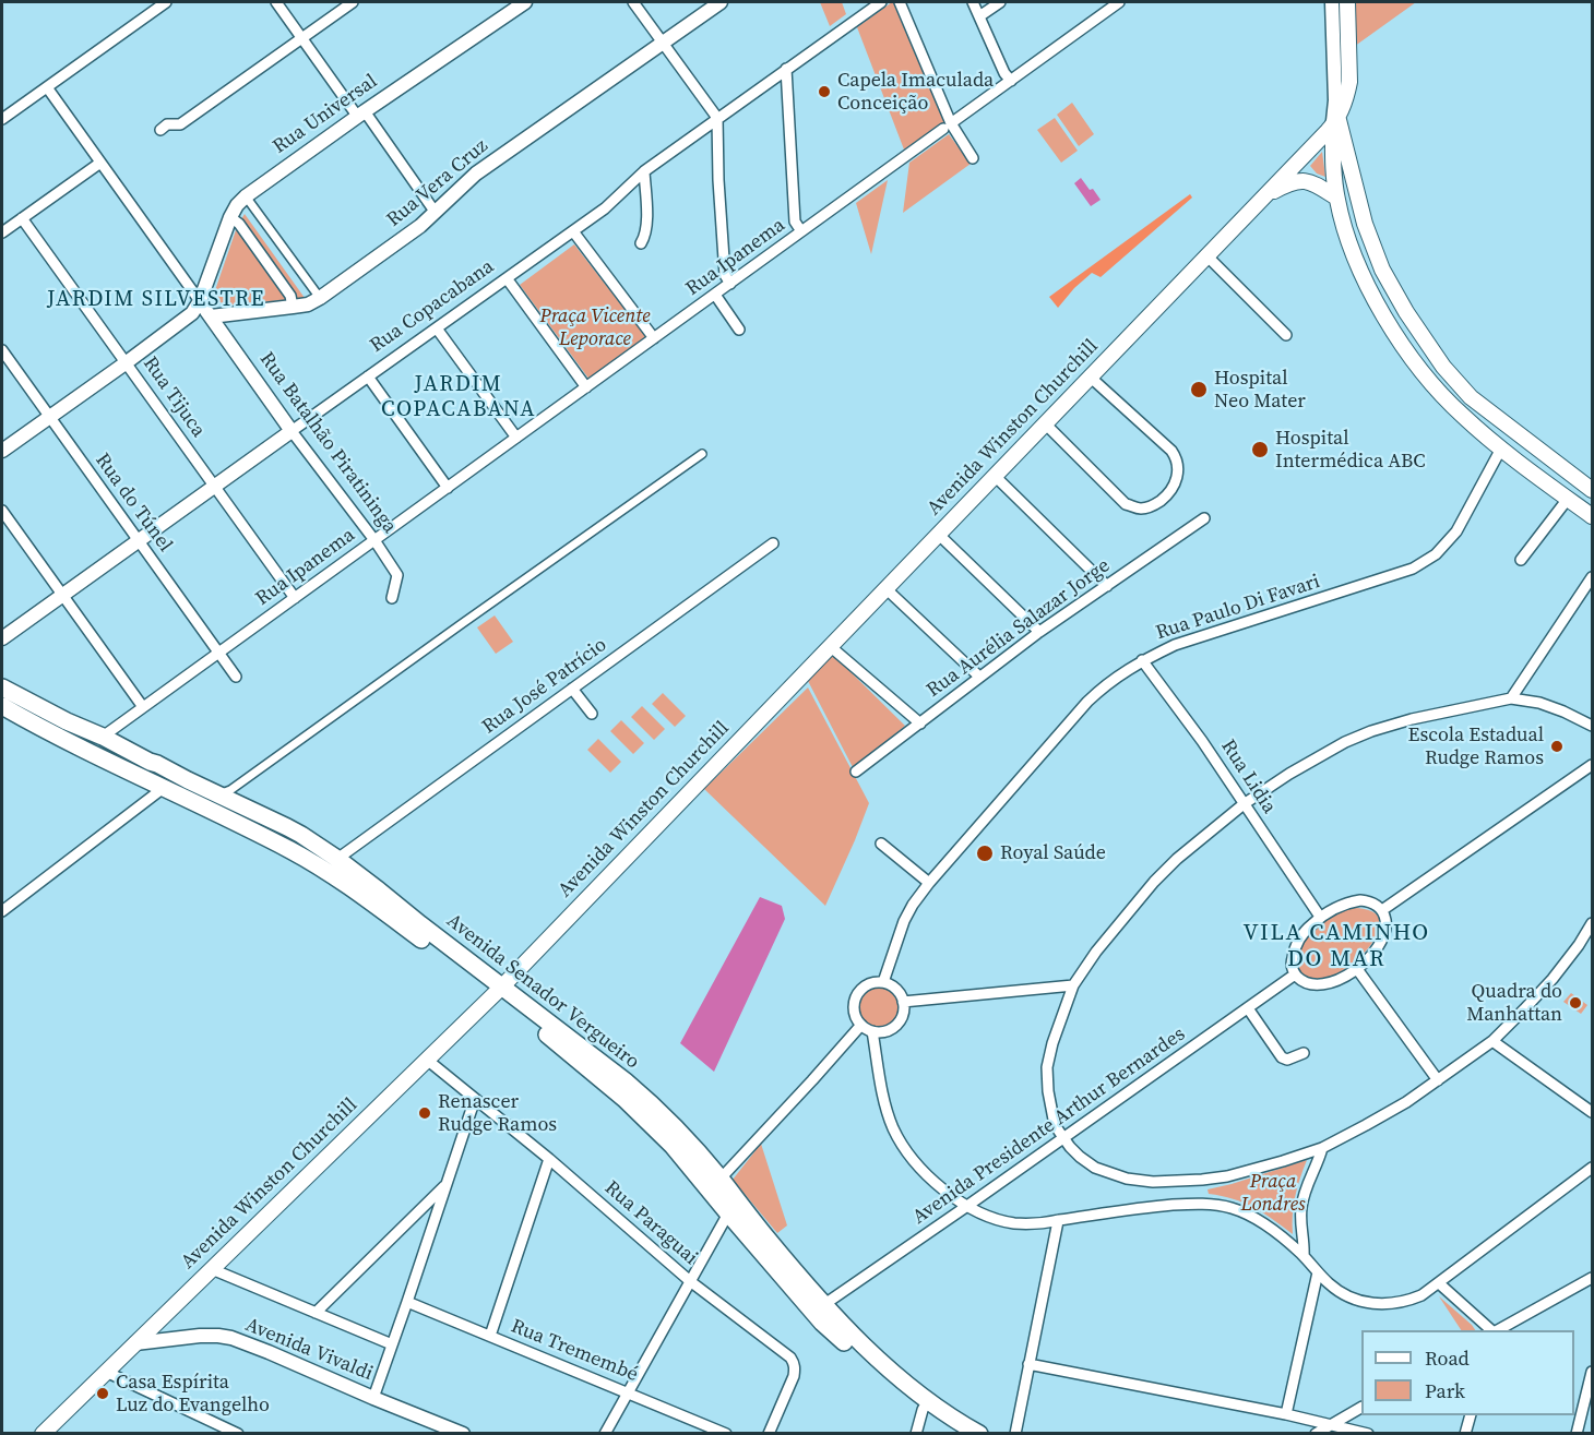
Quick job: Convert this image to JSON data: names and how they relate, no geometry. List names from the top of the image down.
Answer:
{
  "streets": {
    "main road": ["Avenida Winston Churchill", "Avenida Senador Vergueiro"],
    "street": [
      "Rua Universal",
      "Rua Vera Cruz",
      "Rua Ipanema",
      "Rua Copacabana",
      "Rua Tijuca",
      "Rua Batalhão Piratininga",
      "Rua do Túnel",
      "Rua Paulo Di Favari",
      "Rua Aurélia Salazar Jorge",
      "Rua José Patrício",
      "Rua Lidia",
      "Avenida Presidente Arthur Bernardes",
      "Rua Paraguai",
      "Avenida Vivaldi",
      "Rua Tremembé"
    ]
  },
  "crossings": [
    ["Rua Vera Cruz", "Rua Batalhão Piratininga"],
    ["Rua Ipanema", "Rua Tijuca"],
    ["Rua Ipanema", "Rua Batalhão Piratininga"],
    ["Rua Ipanema", "Rua do Túnel"],
    ["Rua Ipanema", "Avenida Senador Vergueiro"],
    ["Rua Copacabana", "Rua Tijuca"],
    ["Rua Copacabana", "Rua Batalhão Piratininga"],
    ["Rua Copacabana", "Rua do Túnel"],
    ["Avenida Winston Churchill", "Avenida Senador Vergueiro"],
    ["Avenida Winston Churchill", "Rua Paraguai"],
    ["Avenida Winston Churchill", "Avenida Vivaldi"],
    ["Rua Paulo Di Favari", "Rua Lidia"],
    ["Rua José Patrício", "Avenida Senador Vergueiro"],
    ["Rua Lidia", "Avenida Presidente Arthur Bernardes"],
    ["Avenida Senador Vergueiro", "Avenida Presidente Arthur Bernardes"]
  ],
  "districts": ["JARDIM SILVESTRE", "JARDIM COPACABANA", "VILA CAMINHO DO MAR"],
  "parks": ["Praça Vicente Leporace", "Praça Londres"],
  "places": [
    "Capela Imaculada Conceição",
    "Hospital Neo Mater",
    "Hospital Intermédica ABC",
    "Escola Estadual Rudge Ramos",
    "Royal Saúde",
    "Quadra do Manhattan",
    "Renascer Rudge Ramos",
    "Casa Espírita Luz do Evangelho"
  ],
  "legend": ["Road", "Park"]
}
